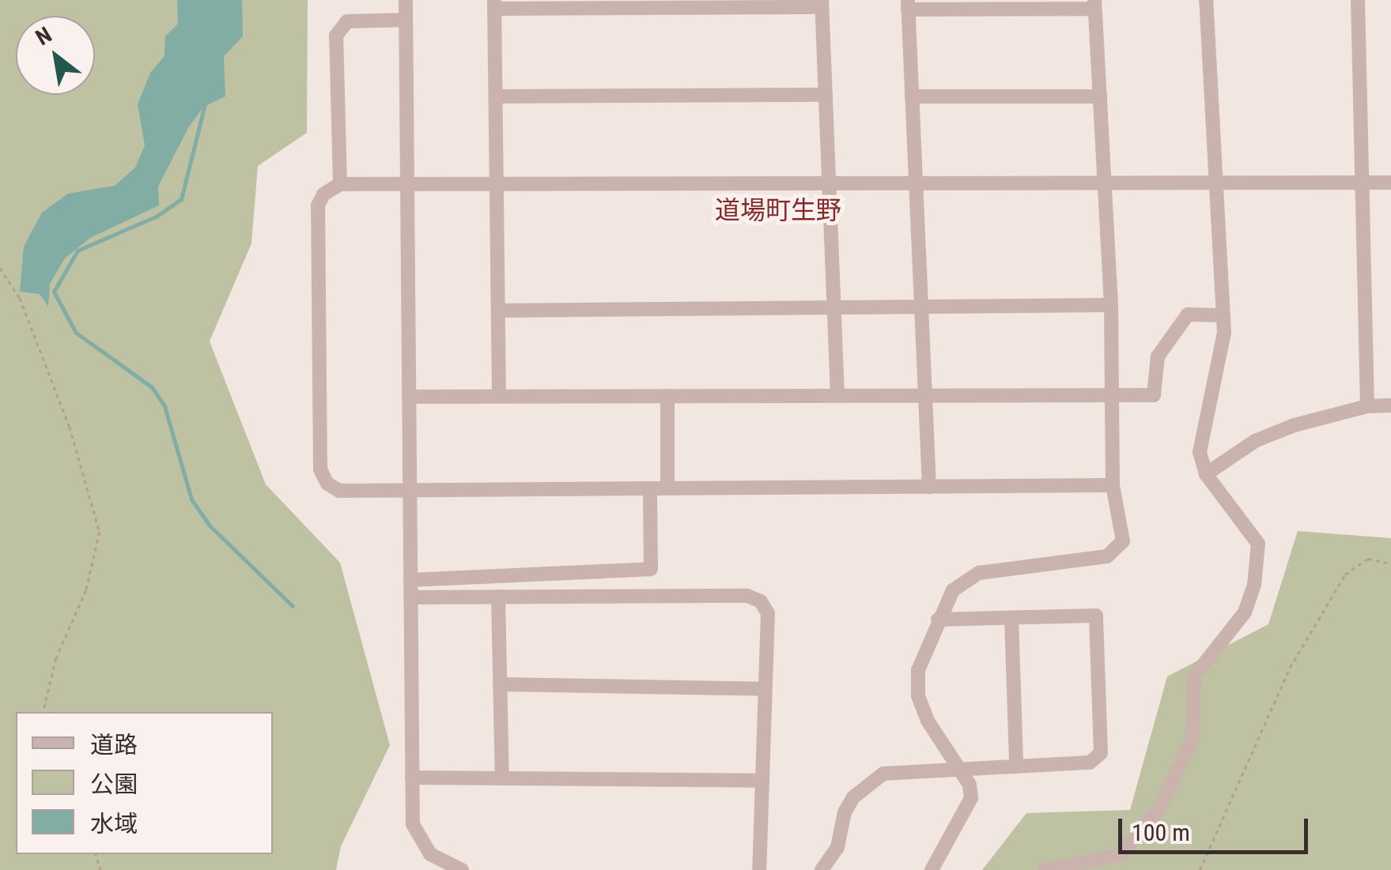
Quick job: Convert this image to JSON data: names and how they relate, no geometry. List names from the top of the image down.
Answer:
{
  "districts": ["道場町生野"],
  "legend": ["道路", "公園", "水域"],
  "scale_bar": "100 m",
  "north": "top left"
}
